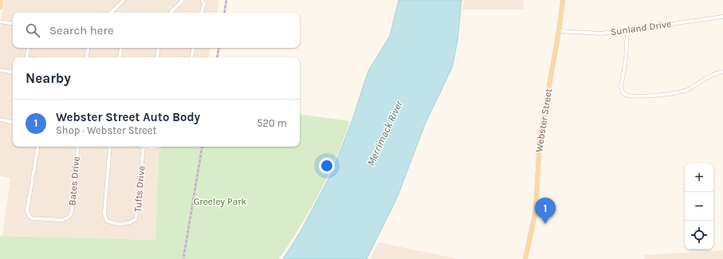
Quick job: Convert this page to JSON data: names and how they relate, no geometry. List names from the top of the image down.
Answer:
{
  "streets": {
    "main road": ["Webster Street"],
    "street": ["Sunland Drive", "Bates Drive", "Tufts Drive"]
  },
  "crossings": [
    ["Sunland Drive", "Webster Street"]
  ],
  "water": ["Merrimack River"],
  "parks": ["Greeley Park"],
  "page": {
    "search": "Search here",
    "heading": "Nearby",
    "list": [
      {
        "mark": "1",
        "name": "Webster Street Auto Body",
        "note": "Shop · Webster Street",
        "value": "520 m"
      }
    ],
    "map_buttons": ["+", "−"],
    "pins": "1"
  }
}
